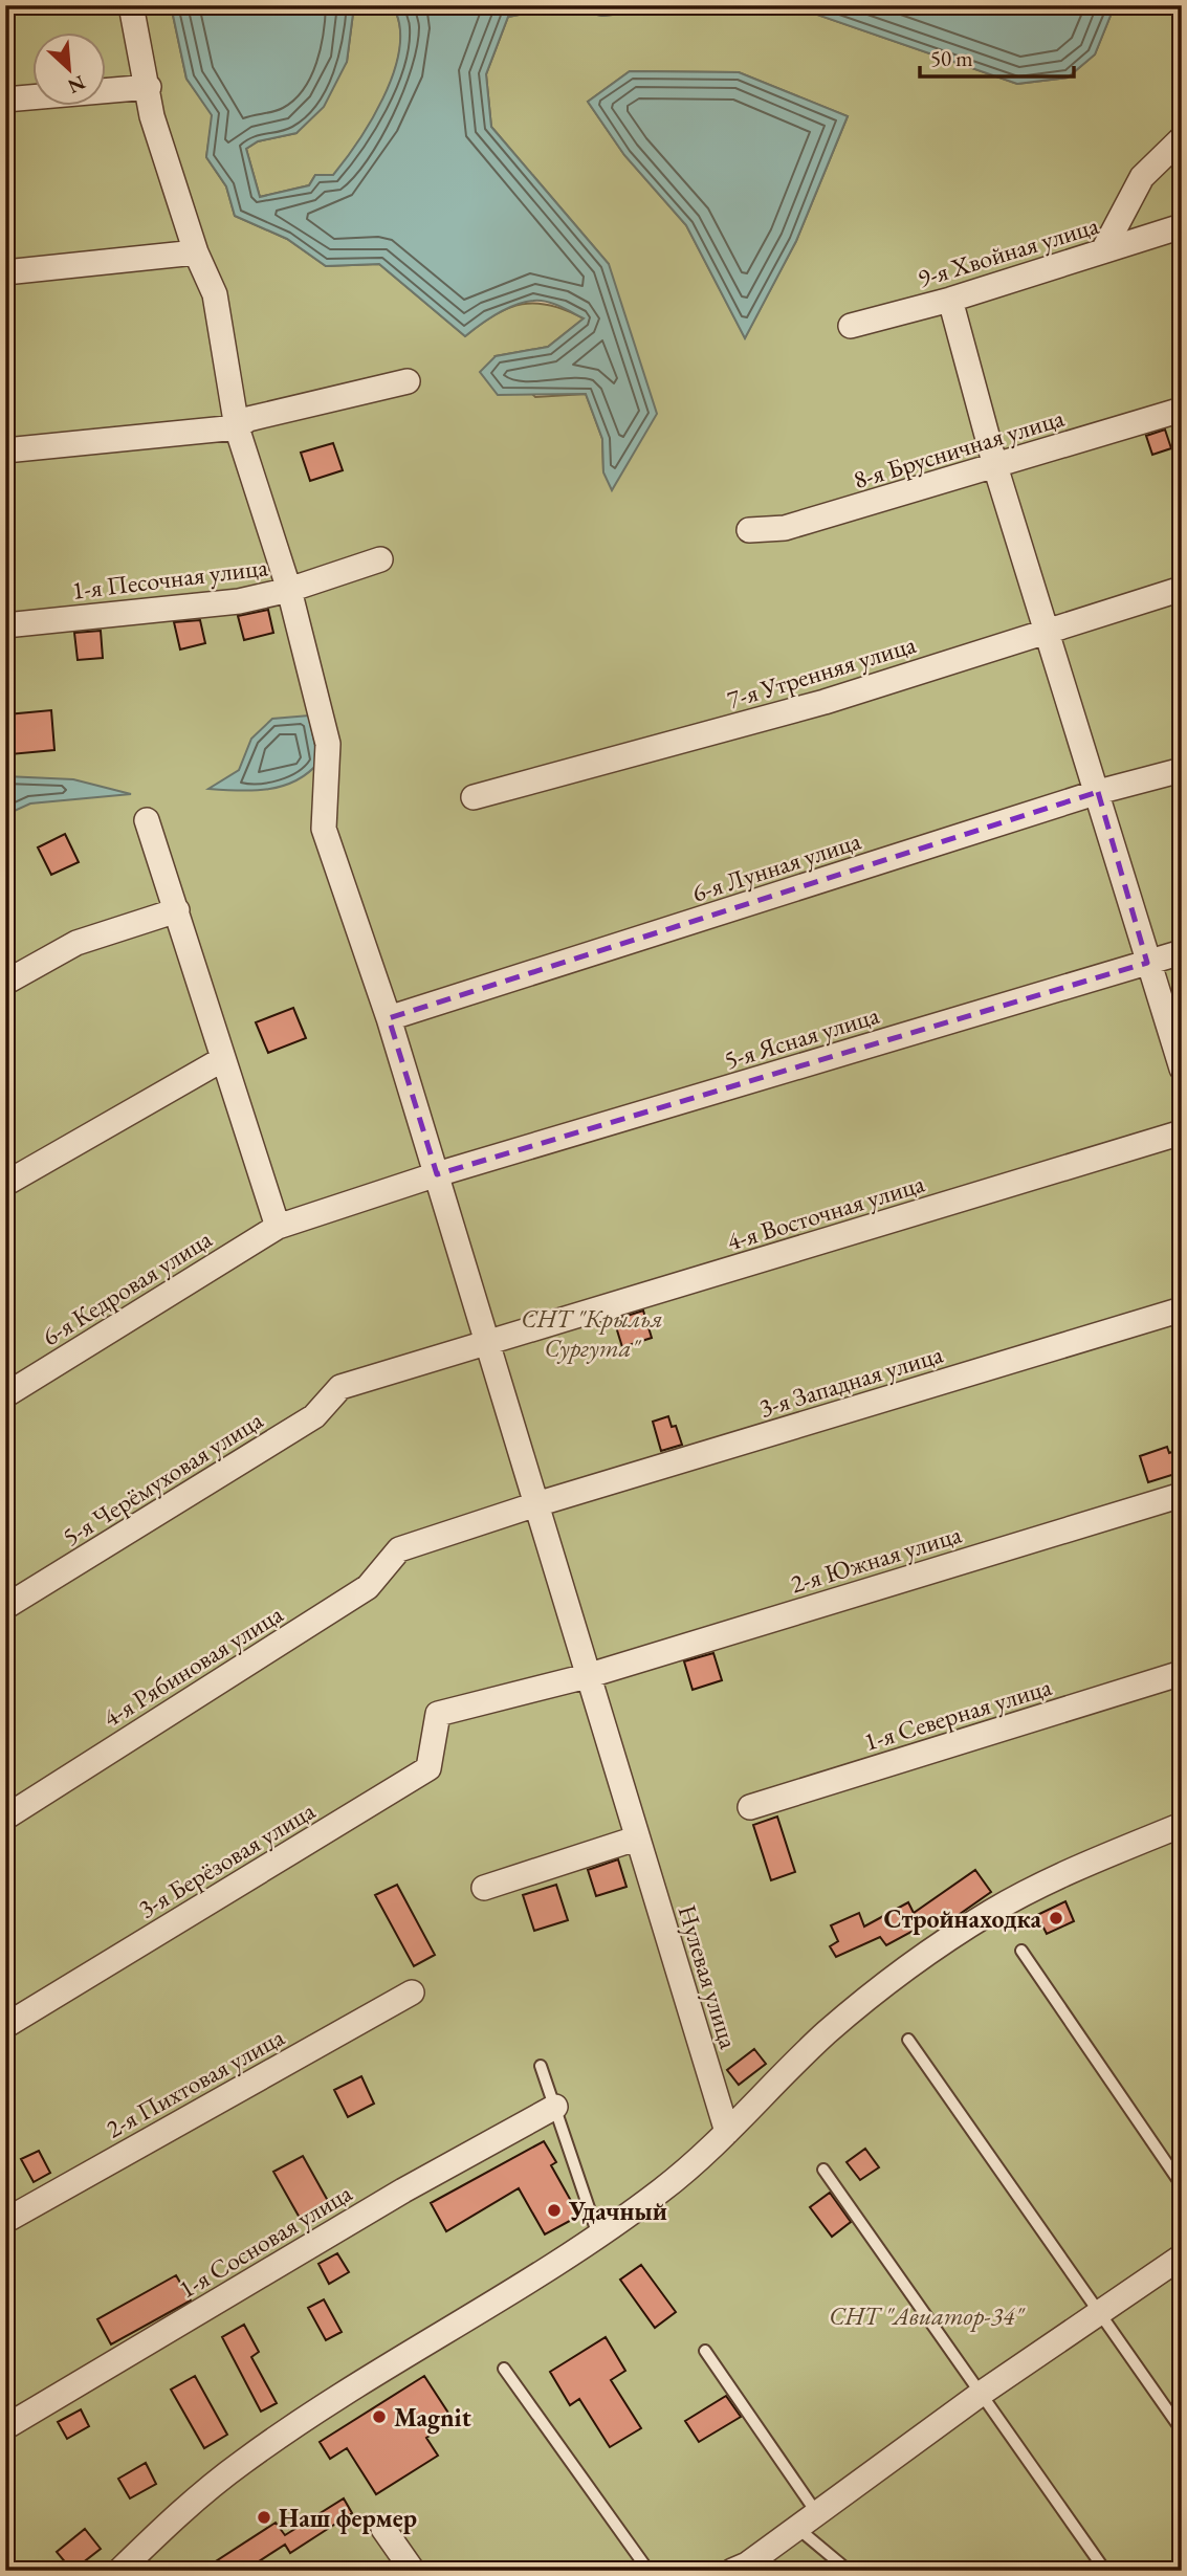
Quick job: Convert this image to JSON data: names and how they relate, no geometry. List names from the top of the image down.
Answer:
{
  "streets": {
    "street": [
      "9-я Хвойная улица",
      "8-я Брусничная улица",
      "1-я Песочная улица",
      "7-я Утренняя улица",
      "6-я Лунная улица",
      "5-я Ясная улица",
      "4-я Восточная улица",
      "6-я Кедровая улица",
      "3-я Западная улица",
      "5-я Черёмуховая улица",
      "2-я Южная улица",
      "4-я Рябиновая улица",
      "1-я Северная улица",
      "3-я Берёзовая улица",
      "Нулевая улица",
      "2-я Пихтовая улица",
      "1-я Сосновая улица"
    ]
  },
  "crossings": [
    ["1-я Песочная улица", "Нулевая улица"],
    ["6-я Лунная улица", "Нулевая улица"],
    ["5-я Ясная улица", "6-я Кедровая улица"],
    ["5-я Ясная улица", "Нулевая улица"],
    ["4-я Восточная улица", "5-я Черёмуховая улица"],
    ["4-я Восточная улица", "Нулевая улица"],
    ["3-я Западная улица", "4-я Рябиновая улица"],
    ["3-я Западная улица", "Нулевая улица"],
    ["2-я Южная улица", "3-я Берёзовая улица"],
    ["2-я Южная улица", "Нулевая улица"]
  ],
  "parks": ["CНТ \"Крылья Сургута\"", "СНТ \"Авиатор-34\""],
  "places": [
    "Стройнаходка",
    "Удачный",
    "Magnit",
    "Наш фермер"
  ],
  "scale_bar": "50 m",
  "north": "bottom right"
}
